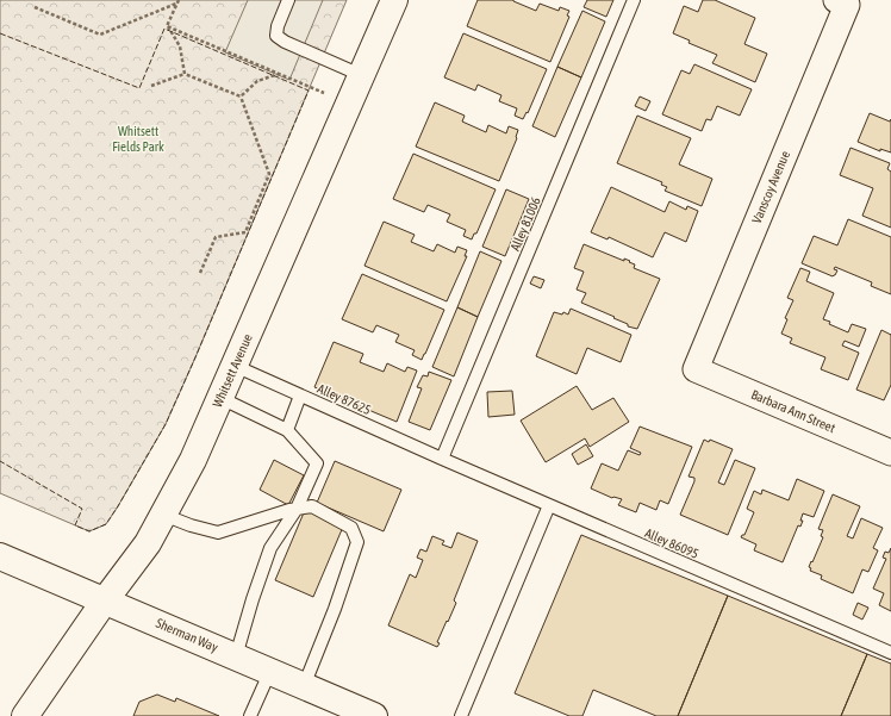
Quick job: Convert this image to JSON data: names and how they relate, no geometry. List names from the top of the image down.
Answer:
{
  "streets": {
    "main road": ["Whitsett Avenue", "Sherman Way"],
    "street": ["Vanscoy Avenue", "Barbara Ann Street"],
    "lane": ["Alley 81006", "Alley 87625", "Alley 86095"]
  },
  "crossings": [
    ["Vanscoy Avenue", "Barbara Ann Street"],
    ["Alley 81006", "Alley 87625"],
    ["Alley 81006", "Alley 86095"],
    ["Whitsett Avenue", "Alley 87625"],
    ["Whitsett Avenue", "Sherman Way"],
    ["Alley 87625", "Alley 86095"]
  ],
  "parks": ["Whitsett Fields Park"]
}
